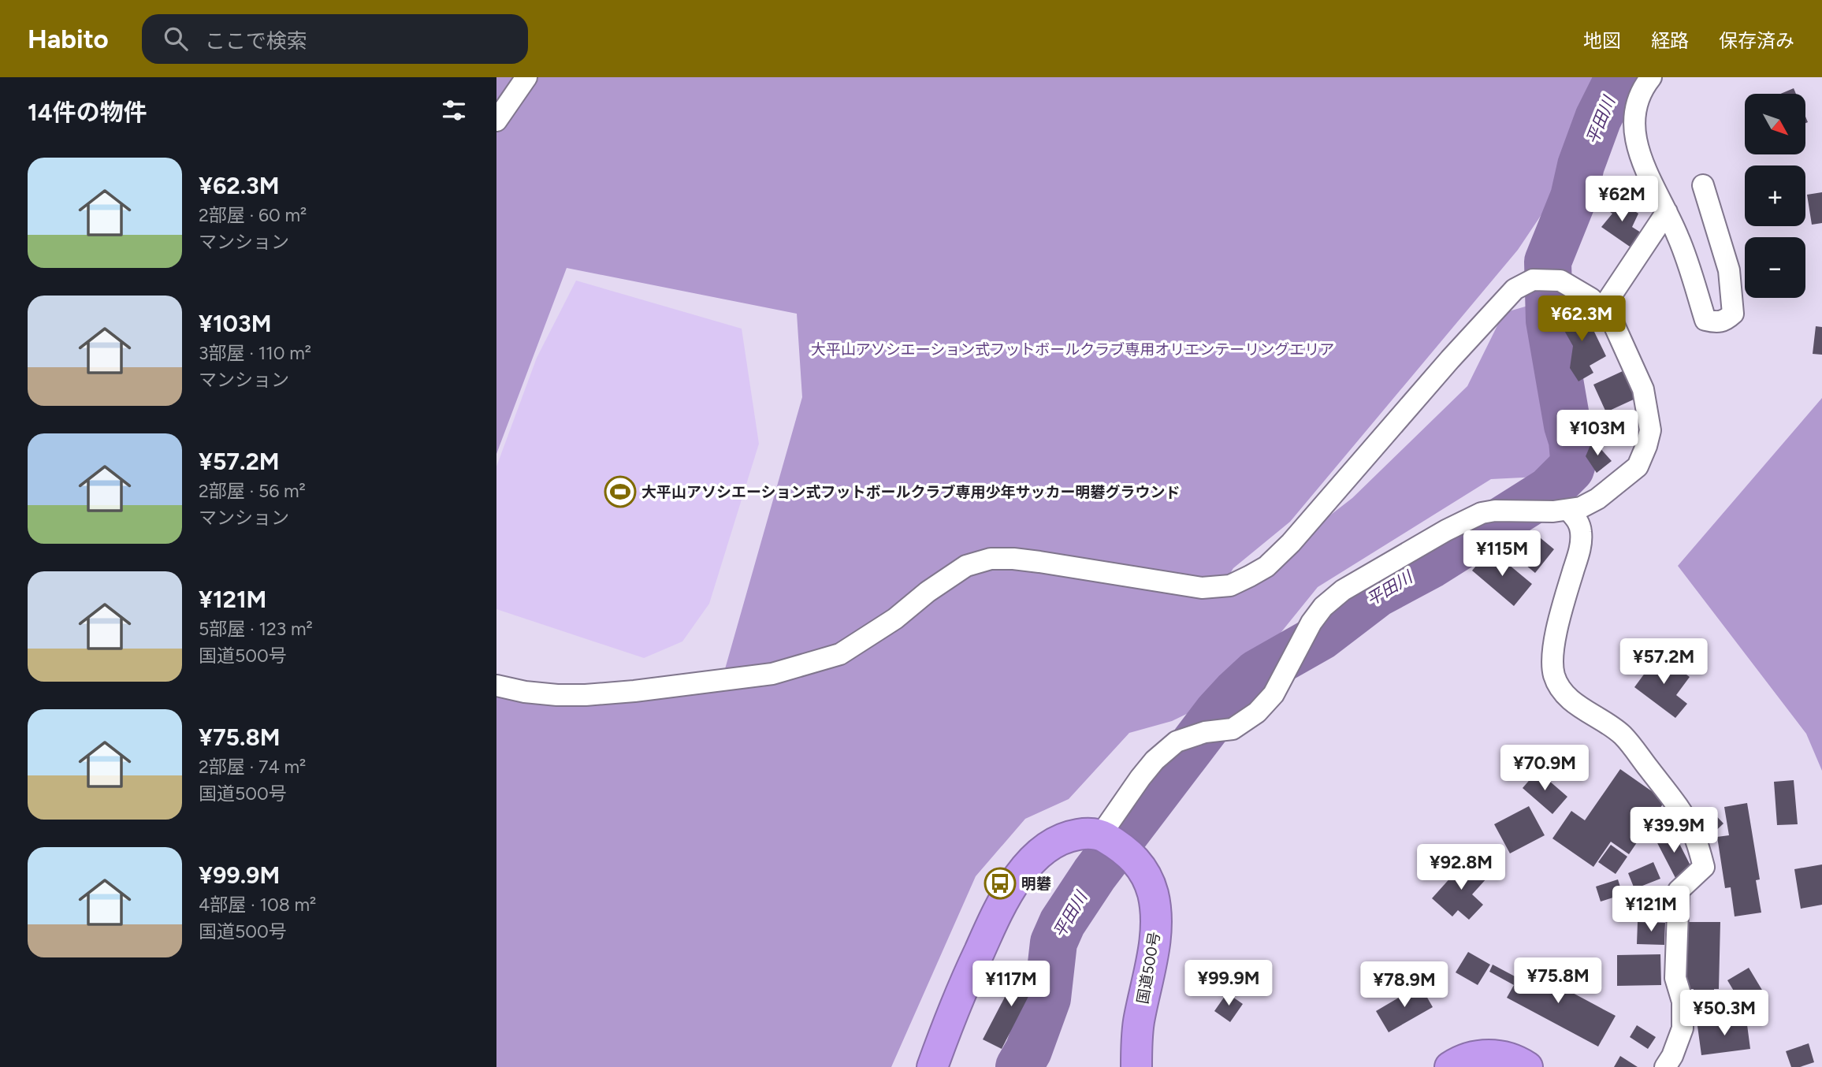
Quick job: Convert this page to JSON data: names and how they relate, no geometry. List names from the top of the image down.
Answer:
{
  "streets": {
    "highway": ["国道500号"]
  },
  "water": ["平田川"],
  "parks": ["大平山アソシエーション式フットボールクラブ専用オリエンテーリングエリア"],
  "places": {
    "sports": ["大平山アソシエーション式フットボールクラブ専用少年サッカー明礬グラウンド"],
    "bus stop": ["明礬"]
  },
  "north": "bottom right",
  "page": {
    "header": "Habito",
    "search": "ここで検索",
    "nav": ["地図", "経路", "保存済み"],
    "heading": "14件の物件",
    "map_buttons": ["+", "−"],
    "list": [
      {
        "name": "¥62.3M",
        "note": "2部屋 · 60 m² · マンション"
      },
      {
        "name": "¥103M",
        "note": "3部屋 · 110 m² · マンション"
      },
      {
        "name": "¥57.2M",
        "note": "2部屋 · 56 m² · マンション"
      },
      {
        "name": "¥121M",
        "note": "5部屋 · 123 m² · 国道500号"
      },
      {
        "name": "¥75.8M",
        "note": "2部屋 · 74 m² · 国道500号"
      },
      {
        "name": "¥99.9M",
        "note": "4部屋 · 108 m² · 国道500号"
      }
    ],
    "price": [
      "¥62M",
      "¥62.3M",
      "¥103M",
      "¥115M",
      "¥57.2M",
      "¥70.9M",
      "¥39.9M",
      "¥92.8M",
      "¥121M",
      "¥75.8M",
      "¥99.9M",
      "¥117M",
      "¥78.9M",
      "¥50.3M"
    ]
  }
}
